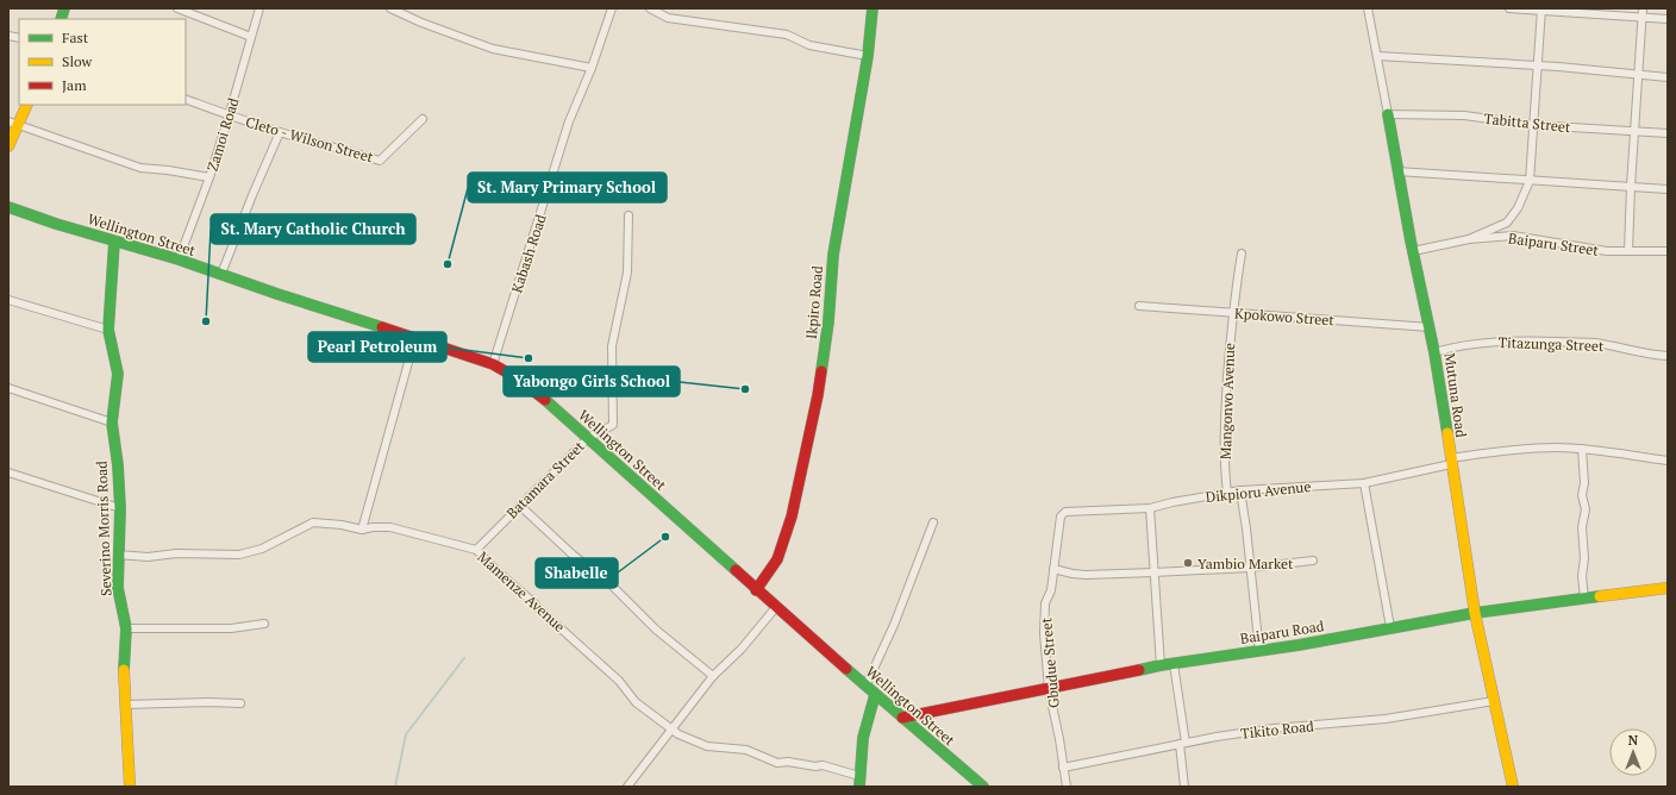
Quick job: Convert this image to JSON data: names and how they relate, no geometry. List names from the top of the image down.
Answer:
{
  "streets": {
    "street": [
      "Tabitta Street",
      "Zamoi Road",
      "Cleto - Wilson Street",
      "Wellington Street",
      "Baiparu Street",
      "Kabash Road",
      "Ikpiro Road",
      "Kpokowo Street",
      "Titazunga Street",
      "Mutuna Road",
      "Mangonvo Avenue",
      "Batamara Street",
      "Dikpioru Avenue",
      "Severino Morris Road",
      "Mamenze Avenue",
      "Baiparu Road",
      "Gbudue Street",
      "Tikito Road"
    ]
  },
  "crossings": [
    ["Tabitta Street", "Mutuna Road"],
    ["Zamoi Road", "Cleto - Wilson Street"],
    ["Zamoi Road", "Wellington Street"],
    ["Wellington Street", "Kabash Road"],
    ["Wellington Street", "Ikpiro Road"],
    ["Wellington Street", "Batamara Street"],
    ["Wellington Street", "Severino Morris Road"],
    ["Wellington Street", "Baiparu Road"],
    ["Baiparu Street", "Mutuna Road"],
    ["Kpokowo Street", "Mutuna Road"],
    ["Kpokowo Street", "Mangonvo Avenue"],
    ["Titazunga Street", "Mutuna Road"],
    ["Mutuna Road", "Dikpioru Avenue"],
    ["Mutuna Road", "Baiparu Road"],
    ["Mutuna Road", "Tikito Road"],
    ["Mangonvo Avenue", "Dikpioru Avenue"],
    ["Batamara Street", "Mamenze Avenue"],
    ["Dikpioru Avenue", "Gbudue Street"],
    ["Severino Morris Road", "Mamenze Avenue"],
    ["Baiparu Road", "Gbudue Street"],
    ["Gbudue Street", "Tikito Road"]
  ],
  "places": [
    "St. Mary Primary School",
    "St. Mary Catholic Church",
    "Pearl Petroleum",
    "Yabongo Girls School",
    "Shabelle",
    "Yambio Market"
  ],
  "legend": ["Fast", "Slow", "Jam"],
  "north": "top"
}
